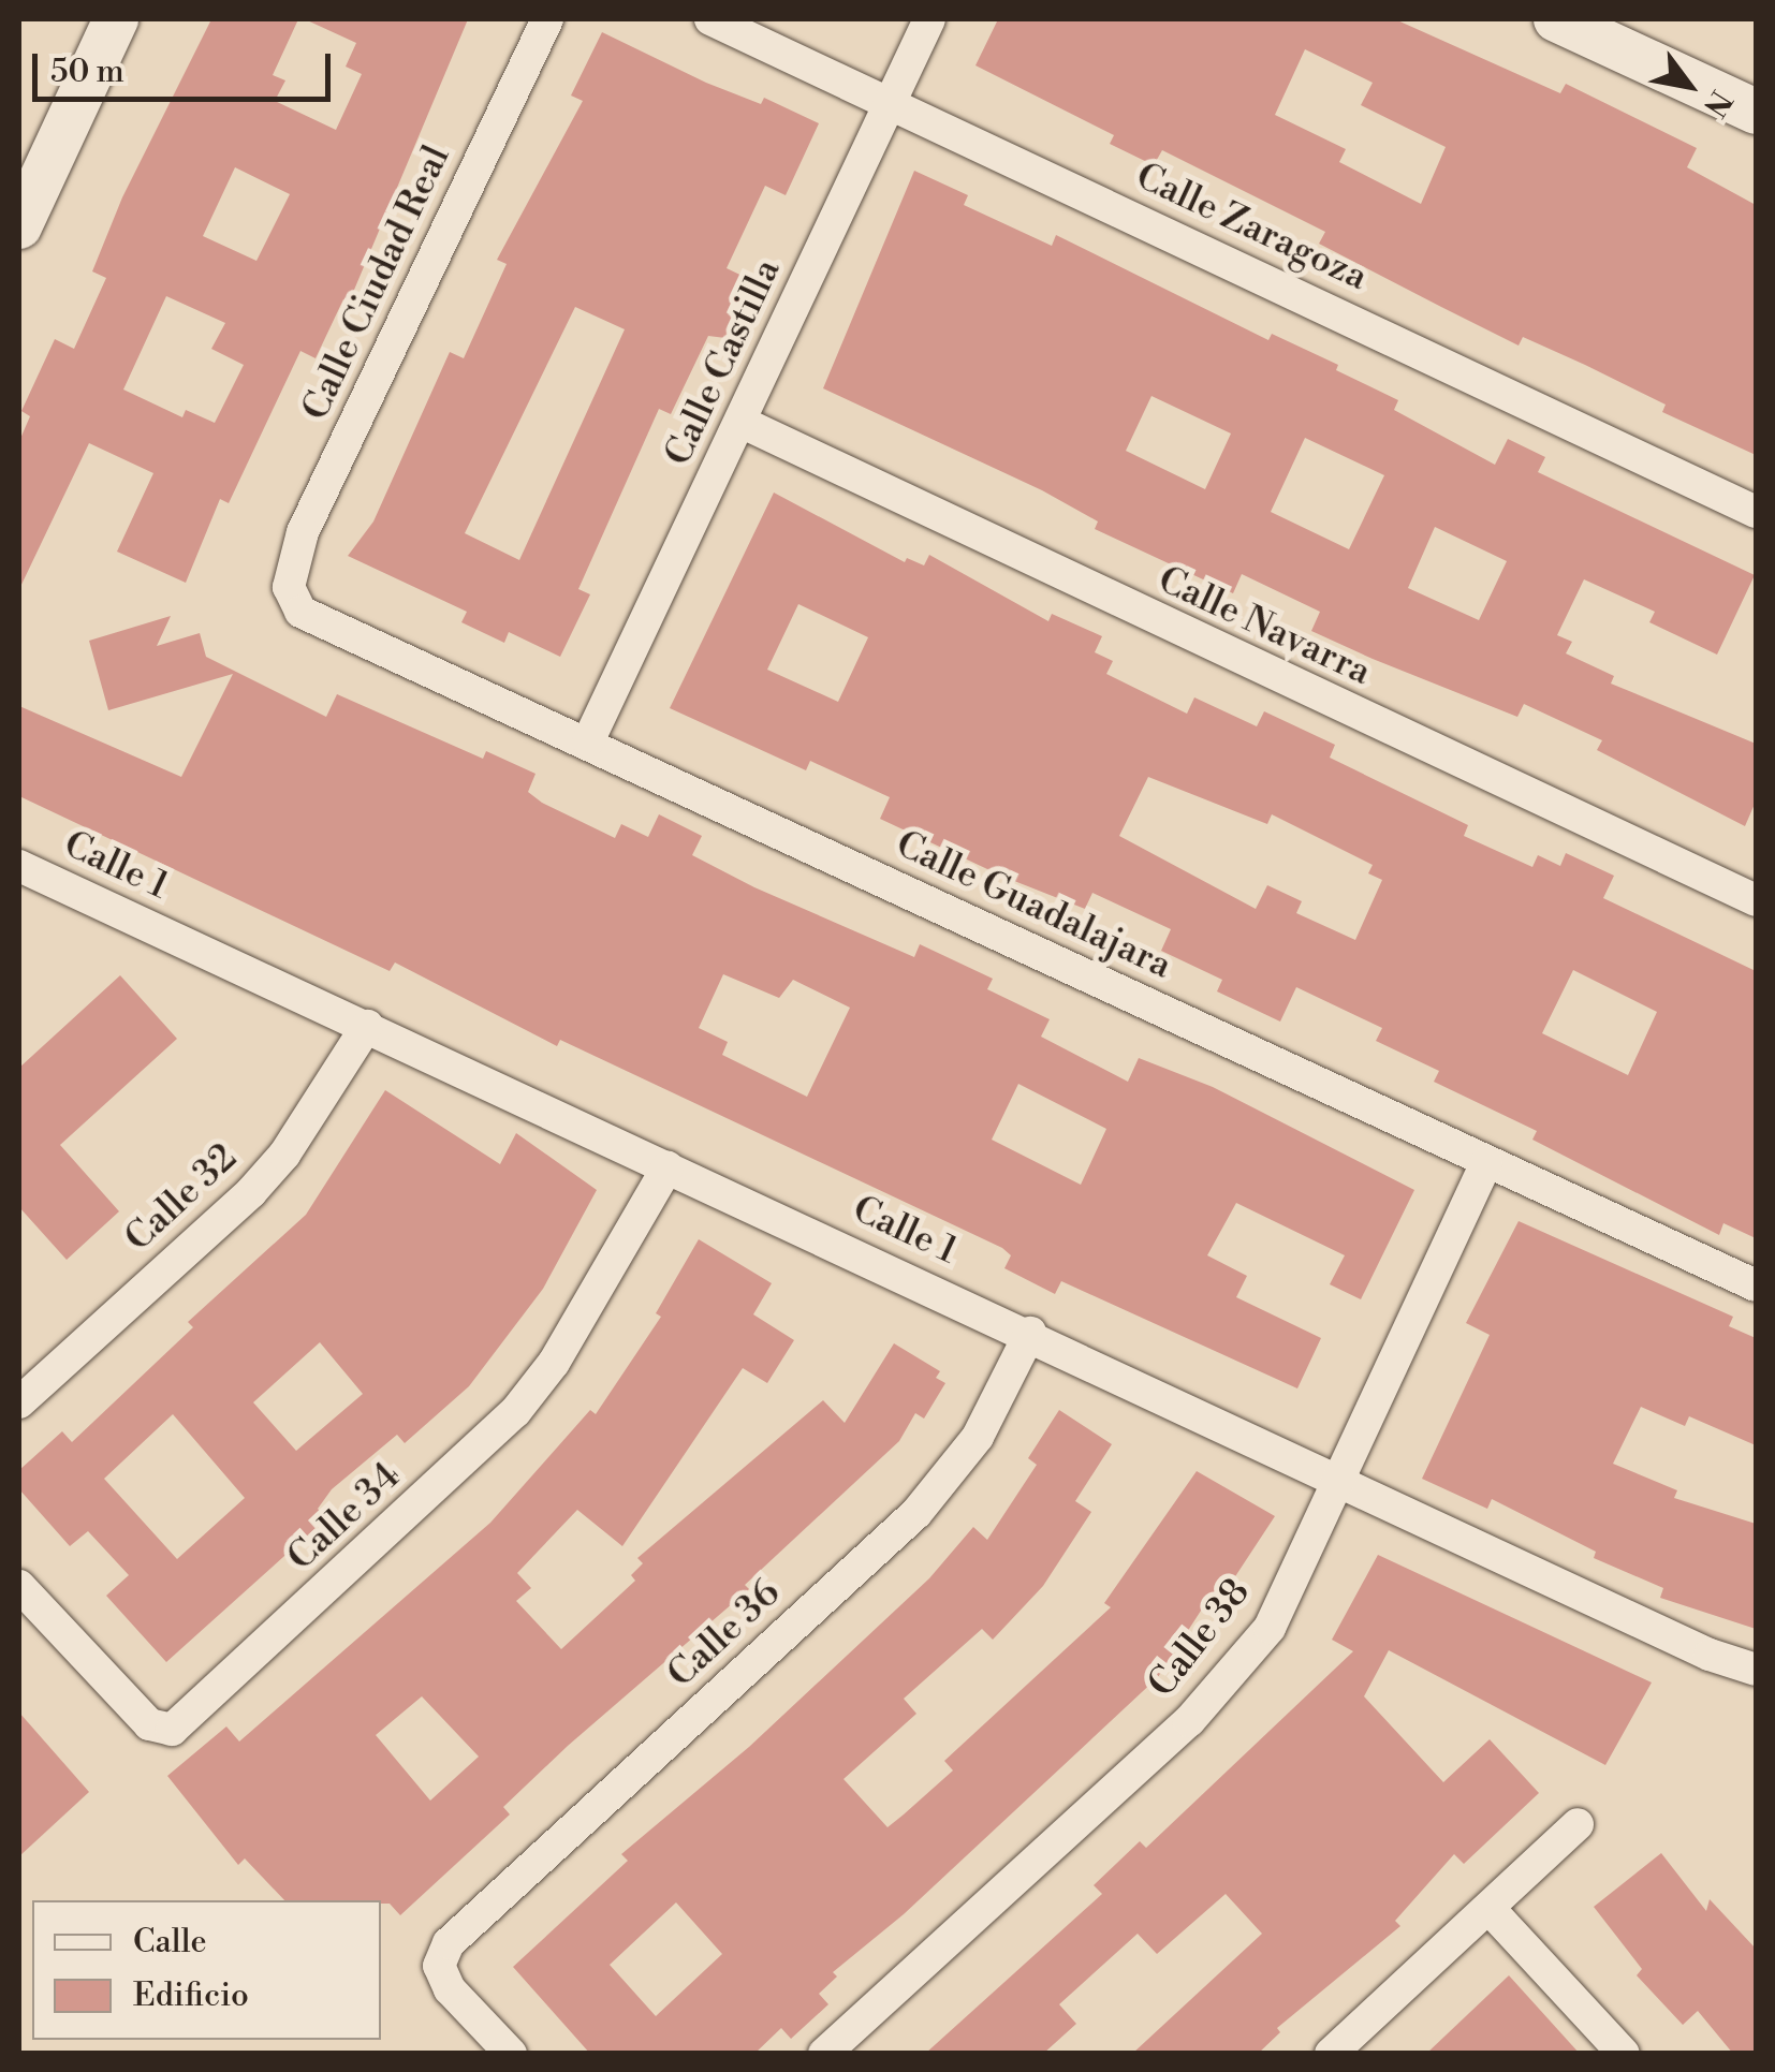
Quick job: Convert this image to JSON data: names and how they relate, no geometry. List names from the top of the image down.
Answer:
{
  "streets": {
    "street": [
      "Calle Zaragoza",
      "Calle Ciudad Real",
      "Calle Castilla",
      "Calle Navarra",
      "Calle 1",
      "Calle Guadalajara",
      "Calle 32",
      "Calle 34",
      "Calle 36",
      "Calle 38"
    ]
  },
  "crossings": [
    ["Calle Zaragoza", "Calle Castilla"],
    ["Calle Ciudad Real", "Calle Guadalajara"],
    ["Calle Castilla", "Calle Navarra"],
    ["Calle Castilla", "Calle Guadalajara"],
    ["Calle 1", "Calle 32"],
    ["Calle 1", "Calle 34"],
    ["Calle 1", "Calle 36"],
    ["Calle 1", "Calle 38"],
    ["Calle Guadalajara", "Calle 38"]
  ],
  "legend": ["Calle", "Edificio"],
  "scale_bar": "50 m",
  "north": "bottom right"
}
